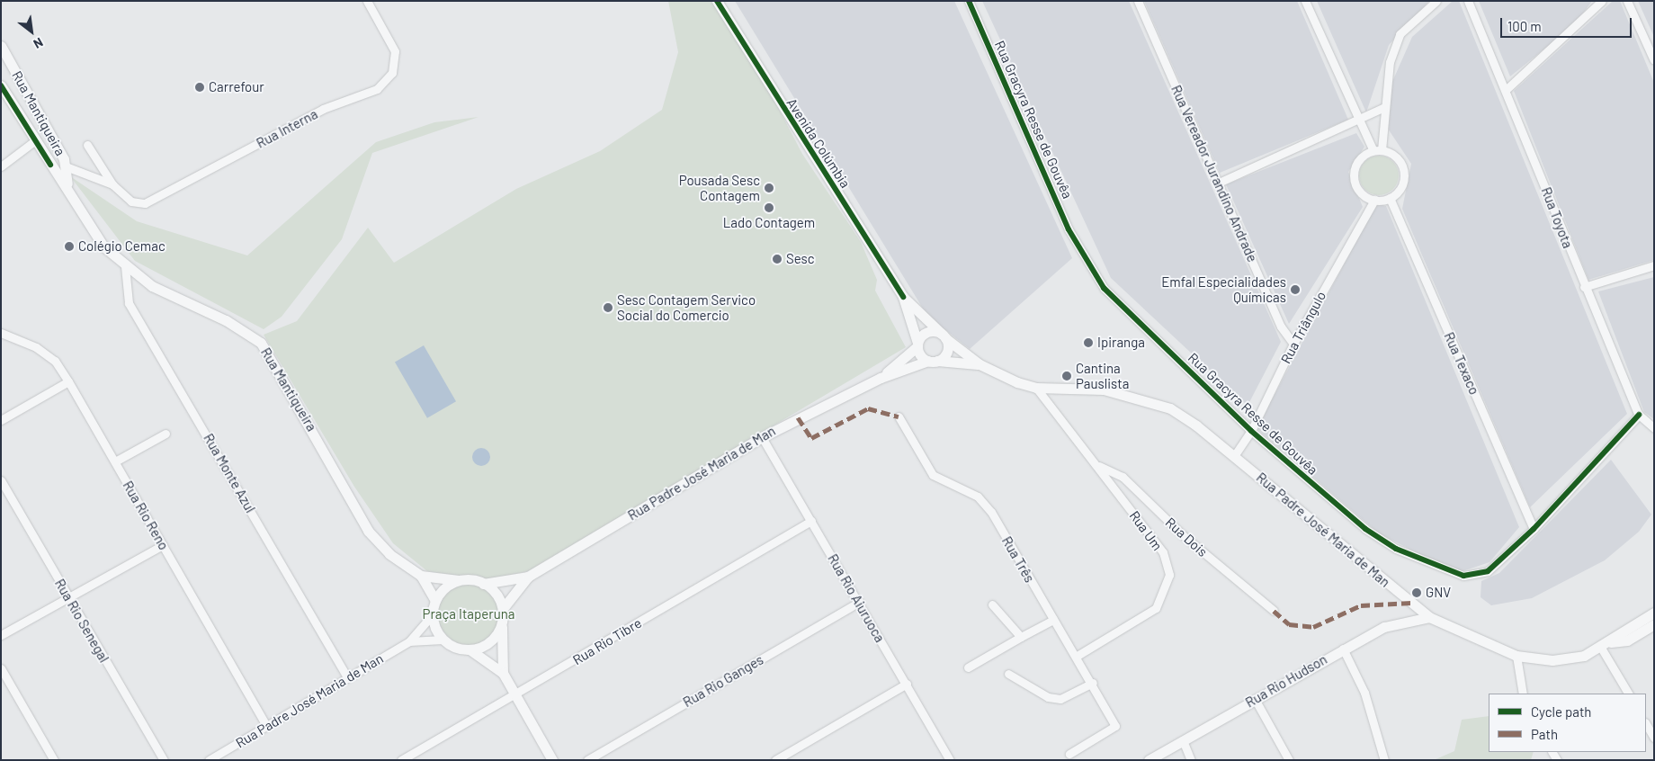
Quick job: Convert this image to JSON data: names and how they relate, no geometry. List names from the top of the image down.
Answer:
{
  "streets": {
    "street": [
      "Rua Mantiqueira",
      "Rua Gracyra Resse de Gouvêa",
      "Rua Interna",
      "Avenida Colúmbia",
      "Rua Vereador Jurandino Andrade",
      "Rua Toyota",
      "Rua Triângulo",
      "Rua Texaco",
      "Rua Monte Azul",
      "Rua Padre José Maria de Man",
      "Rua Rio Reno",
      "Rua Um",
      "Rua Dois",
      "Rua Três",
      "Rua Rio Aiuruoca",
      "Rua Rio Senegal",
      "Rua Rio Tibre",
      "Rua Rio Ganges",
      "Rua Rio Hudson"
    ]
  },
  "crossings": [
    ["Rua Mantiqueira", "Rua Interna"],
    ["Rua Mantiqueira", "Rua Monte Azul"],
    ["Rua Mantiqueira", "Rua Padre José Maria de Man"],
    ["Rua Gracyra Resse de Gouvêa", "Rua Toyota"],
    ["Rua Gracyra Resse de Gouvêa", "Rua Triângulo"],
    ["Rua Gracyra Resse de Gouvêa", "Rua Texaco"],
    ["Avenida Colúmbia", "Rua Padre José Maria de Man"],
    ["Rua Vereador Jurandino Andrade", "Rua Triângulo"],
    ["Rua Triângulo", "Rua Texaco"],
    ["Rua Triângulo", "Rua Padre José Maria de Man"],
    ["Rua Monte Azul", "Rua Padre José Maria de Man"],
    ["Rua Padre José Maria de Man", "Rua Rio Reno"],
    ["Rua Padre José Maria de Man", "Rua Um"],
    ["Rua Padre José Maria de Man", "Rua Rio Aiuruoca"],
    ["Rua Padre José Maria de Man", "Rua Rio Hudson"],
    ["Rua Um", "Rua Dois"],
    ["Rua Um", "Rua Três"],
    ["Rua Rio Aiuruoca", "Rua Rio Tibre"],
    ["Rua Rio Aiuruoca", "Rua Rio Ganges"]
  ],
  "parks": ["Praça Itaperuna"],
  "places": [
    "Carrefour",
    "Pousada Sesc Contagem",
    "Lado Contagem",
    "Colégio Cemac",
    "Sesc",
    "Emfal Especialidades Químicas",
    "Sesc Contagem Servico Social do Comercio",
    "Ipiranga",
    "Cantina Pauslista",
    "GNV"
  ],
  "legend": ["Cycle path", "Path"],
  "scale_bar": "100 m",
  "north": "bottom right"
}
